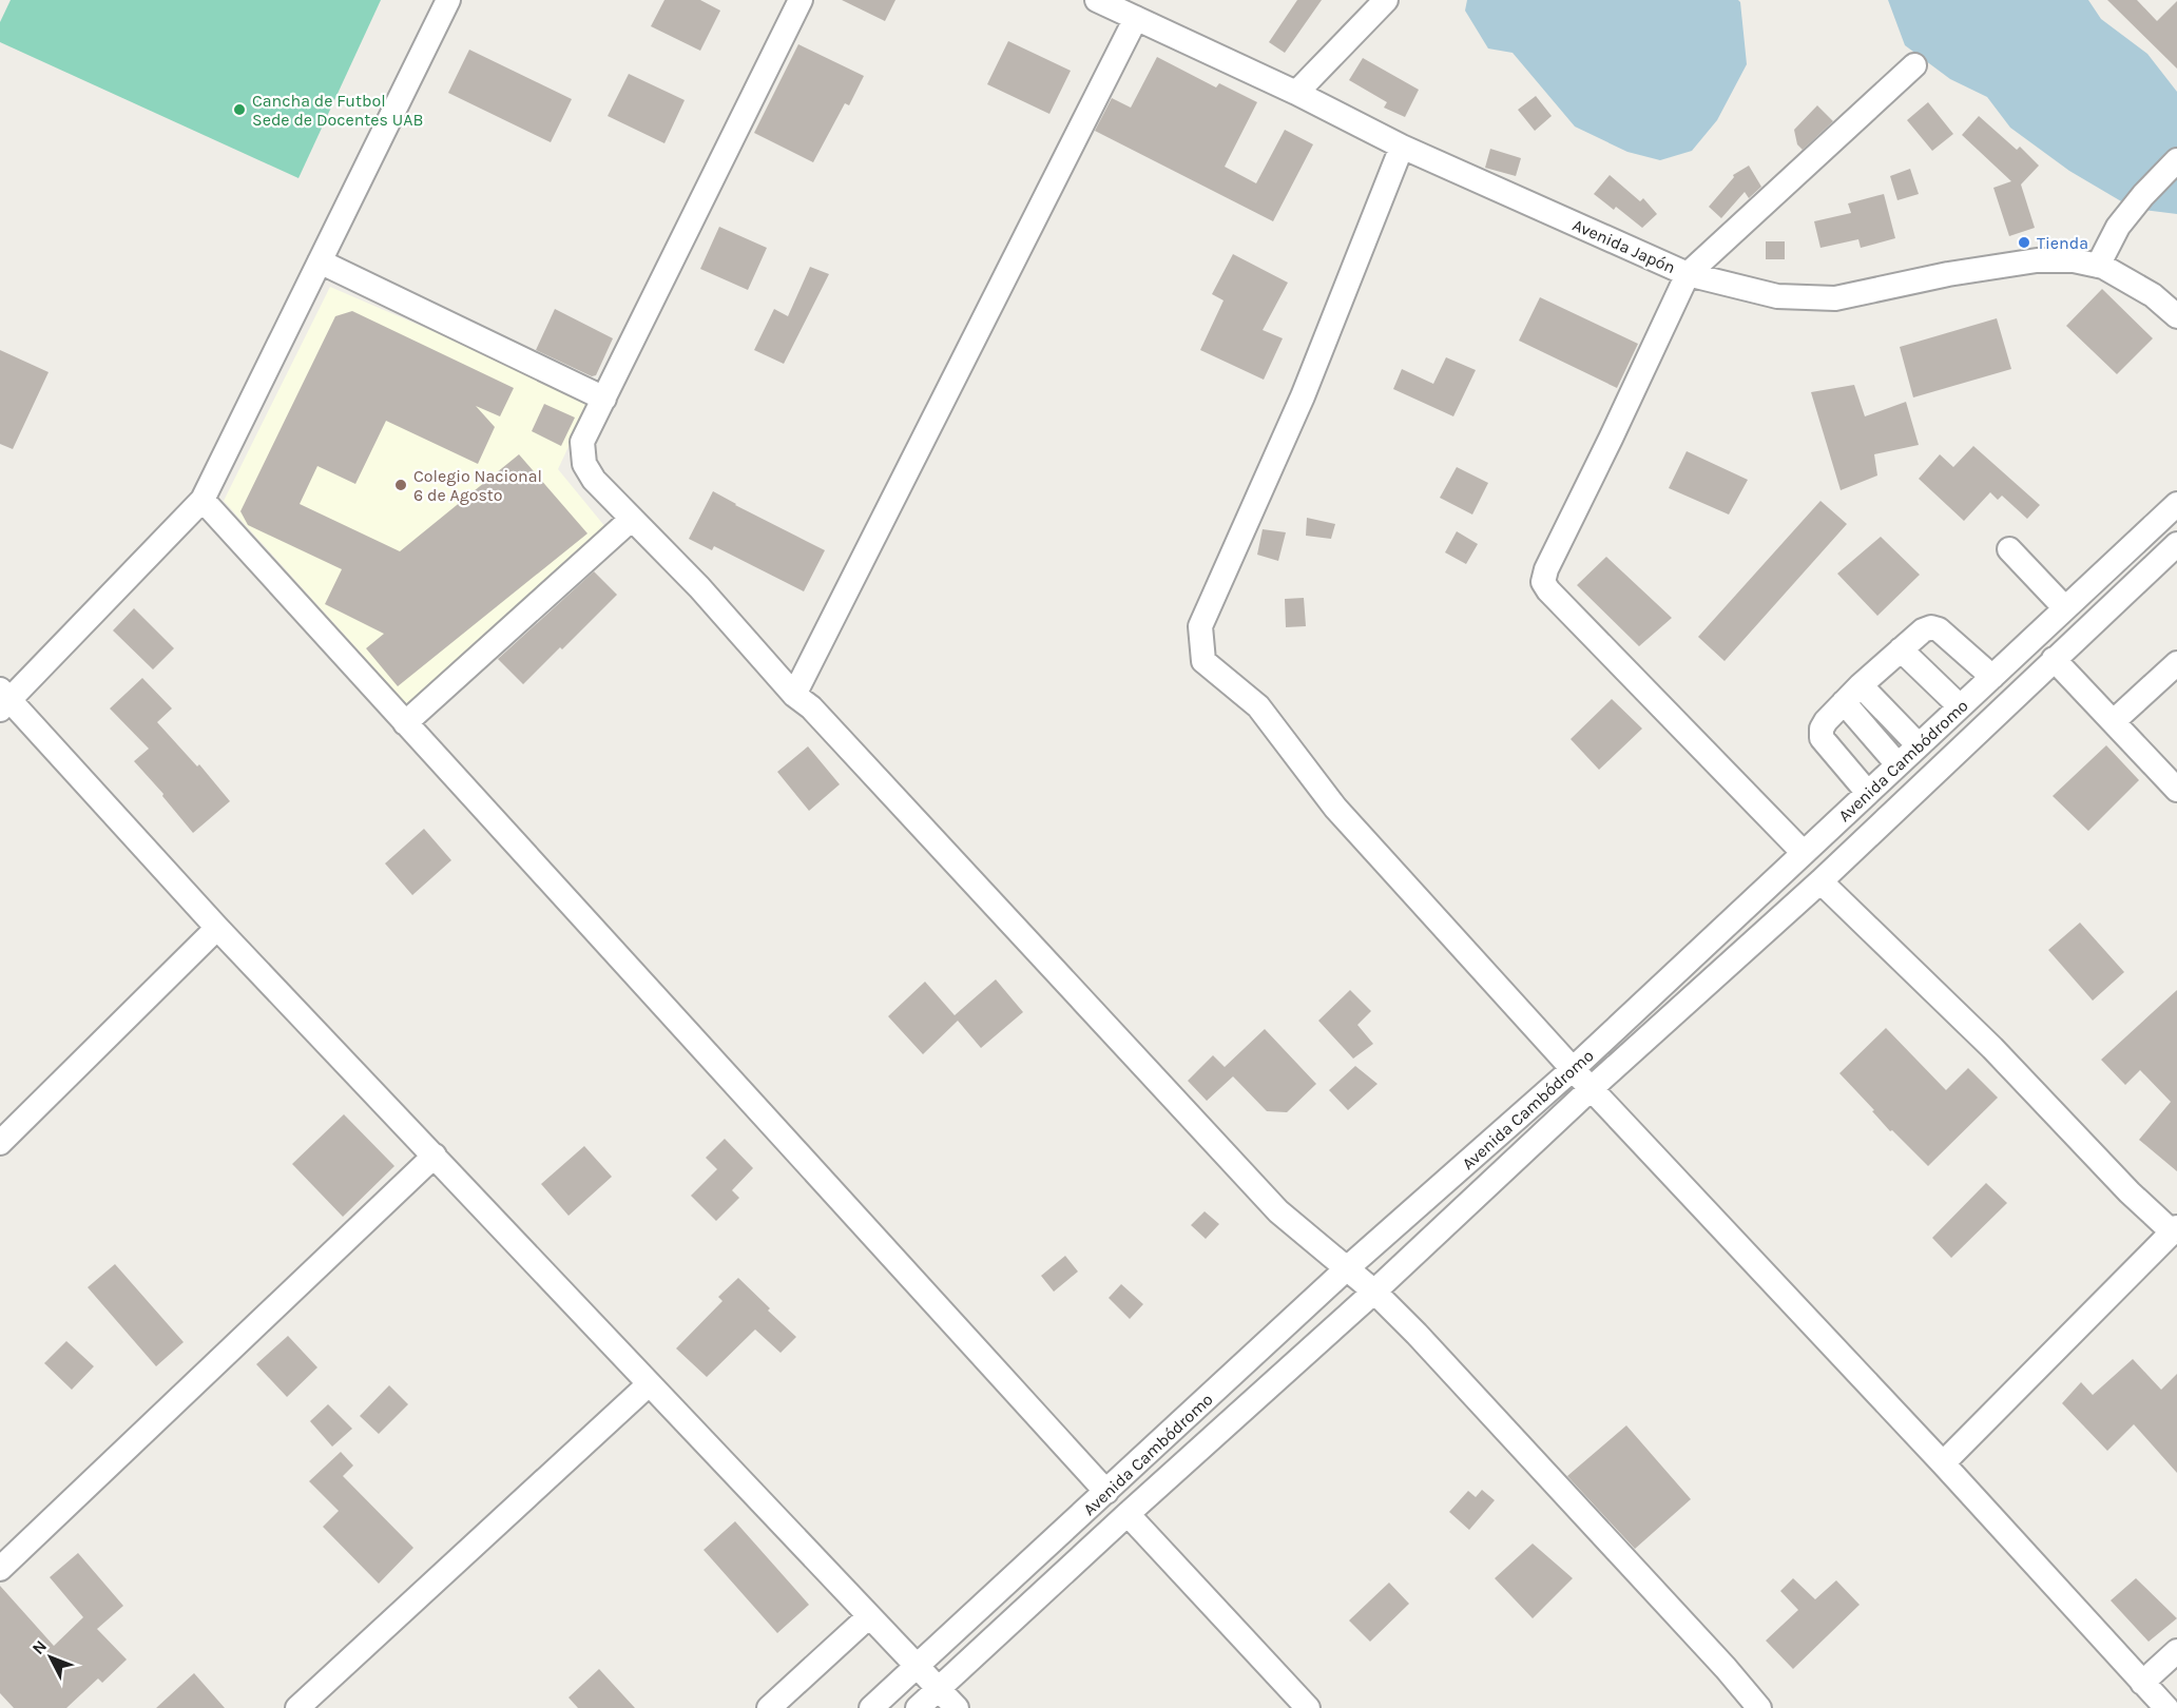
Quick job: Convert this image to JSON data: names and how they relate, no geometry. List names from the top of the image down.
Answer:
{
  "streets": {
    "street": ["Avenida Japón", "Avenida Cambódromo"]
  },
  "places": ["Cancha de Futbol Sede de Docentes UAB", "Tienda", "Colegio Nacional 6 de Agosto"],
  "north": "top left"
}
